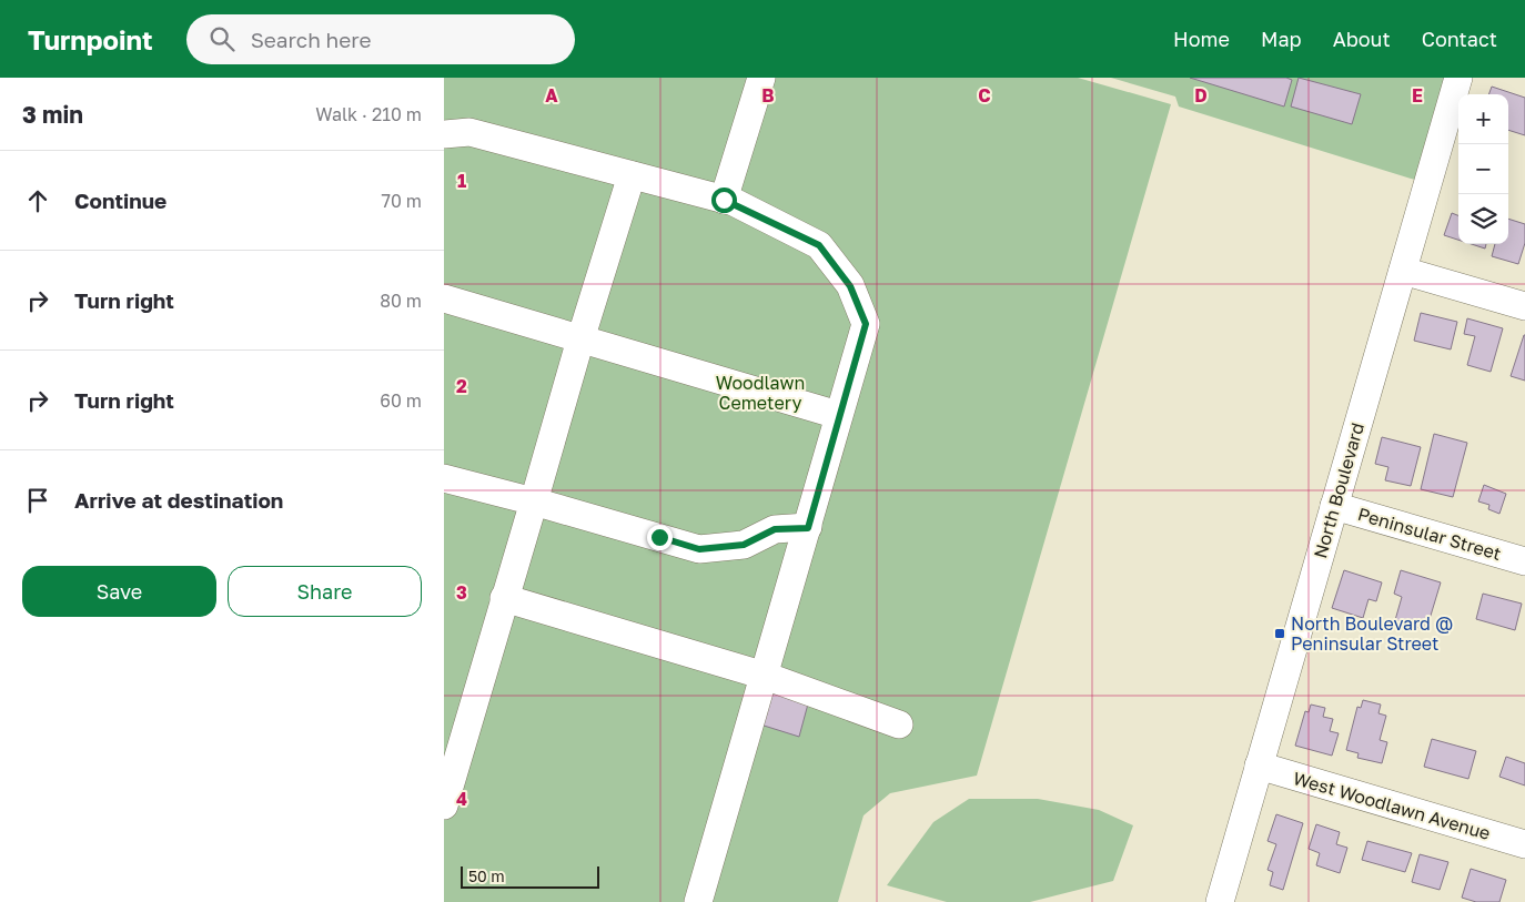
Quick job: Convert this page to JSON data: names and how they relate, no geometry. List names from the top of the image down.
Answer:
{
  "streets": {
    "street": ["North Boulevard", "Peninsular Street", "West Woodlawn Avenue"]
  },
  "crossings": [
    ["North Boulevard", "Peninsular Street"],
    ["North Boulevard", "West Woodlawn Avenue"]
  ],
  "parks": ["Woodlawn Cemetery"],
  "places": {
    "transit": ["North Boulevard @ Peninsular Street"]
  },
  "scale_bar": "50 m",
  "page": {
    "header": "Turnpoint",
    "search": "Search here",
    "nav": [
      "Home",
      "Map",
      "About",
      "Contact"
    ],
    "heading": ["3 min", "Walk · 210 m"],
    "map_buttons": ["+", "−"],
    "list": [
      ["Continue", "70 m"],
      ["Turn right", "80 m"],
      ["Turn right", "60 m"],
      "Arrive at destination"
    ],
    "buttons": ["Save", "Share"],
    "scale": "50 m"
  },
  "grid": {
    "columns": [
      "A",
      "B",
      "C",
      "D",
      "E"
    ],
    "rows": [
      "1",
      "2",
      "3",
      "4"
    ]
  }
}
